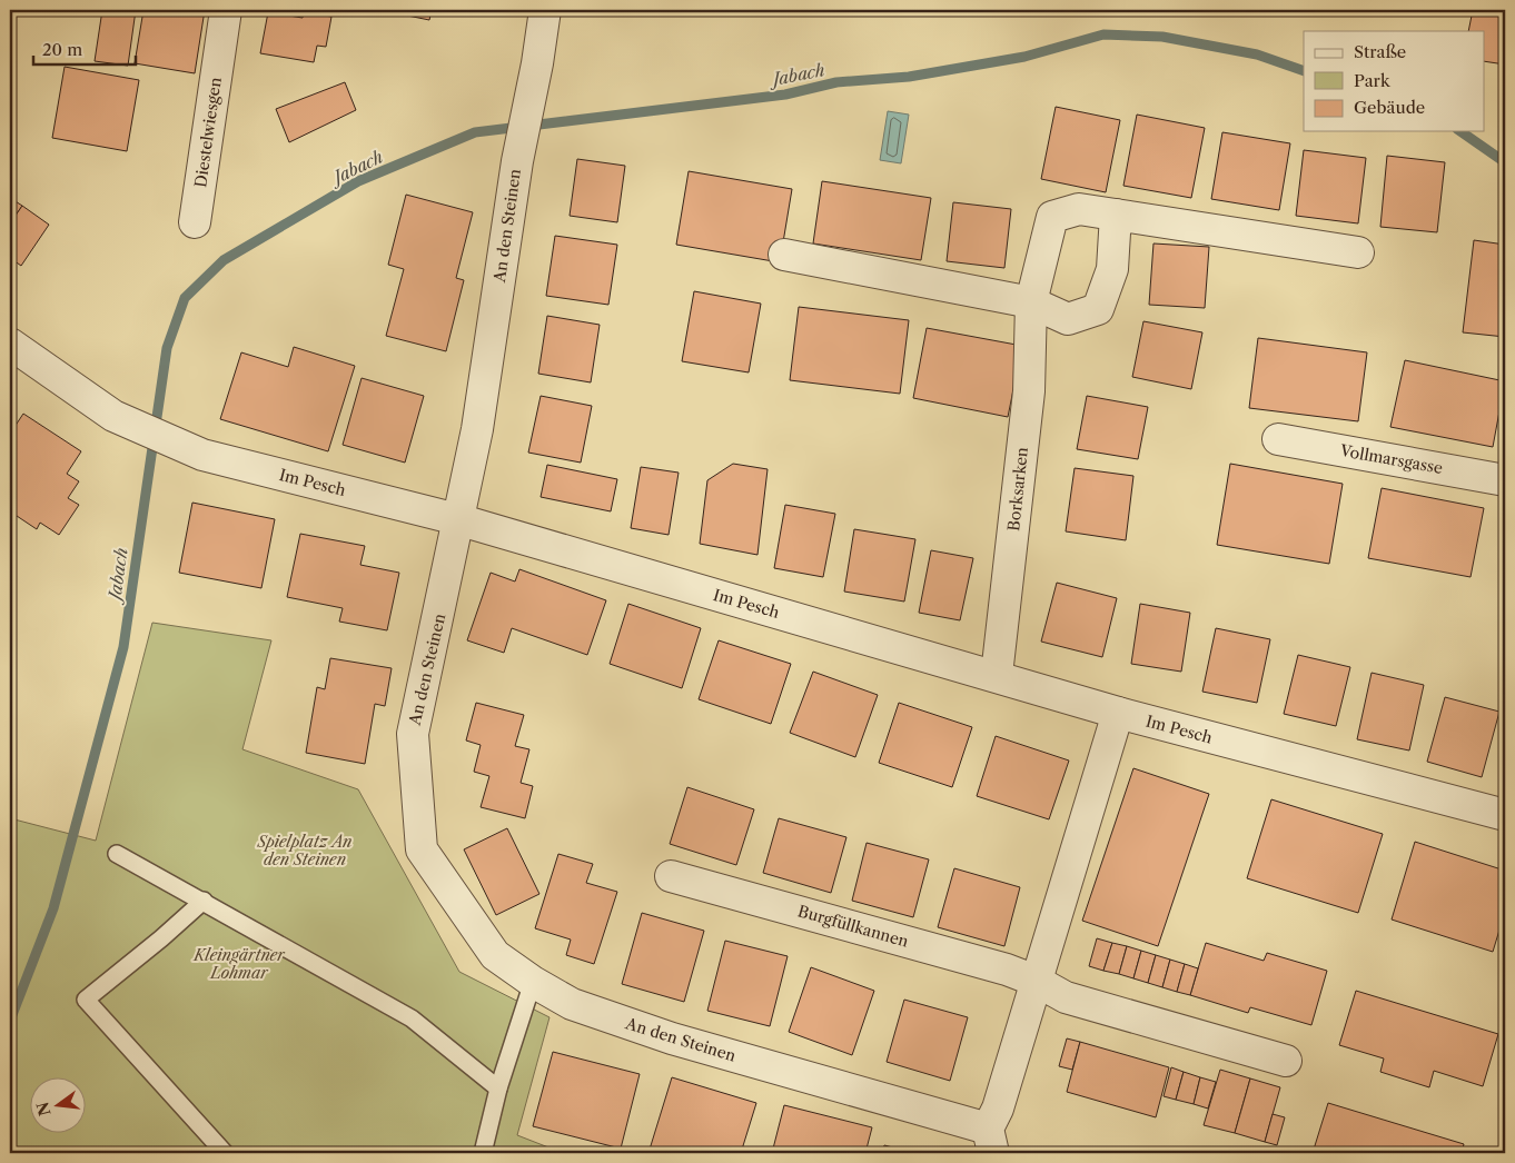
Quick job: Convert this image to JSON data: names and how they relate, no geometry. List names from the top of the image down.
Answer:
{
  "streets": {
    "street": [
      "Diestelwiesgen",
      "An den Steinen",
      "Vollmarsgasse",
      "Im Pesch",
      "Borksarken",
      "Burgfüllkannen"
    ]
  },
  "crossings": [
    ["An den Steinen", "Im Pesch"],
    ["Im Pesch", "Borksarken"]
  ],
  "water": ["Jabach"],
  "parks": ["Spielplatz An den Steinen", "Kleingärtner Lohmar"],
  "legend": ["Straße", "Park", "Gebäude"],
  "scale_bar": "20 m",
  "north": "left"
}
